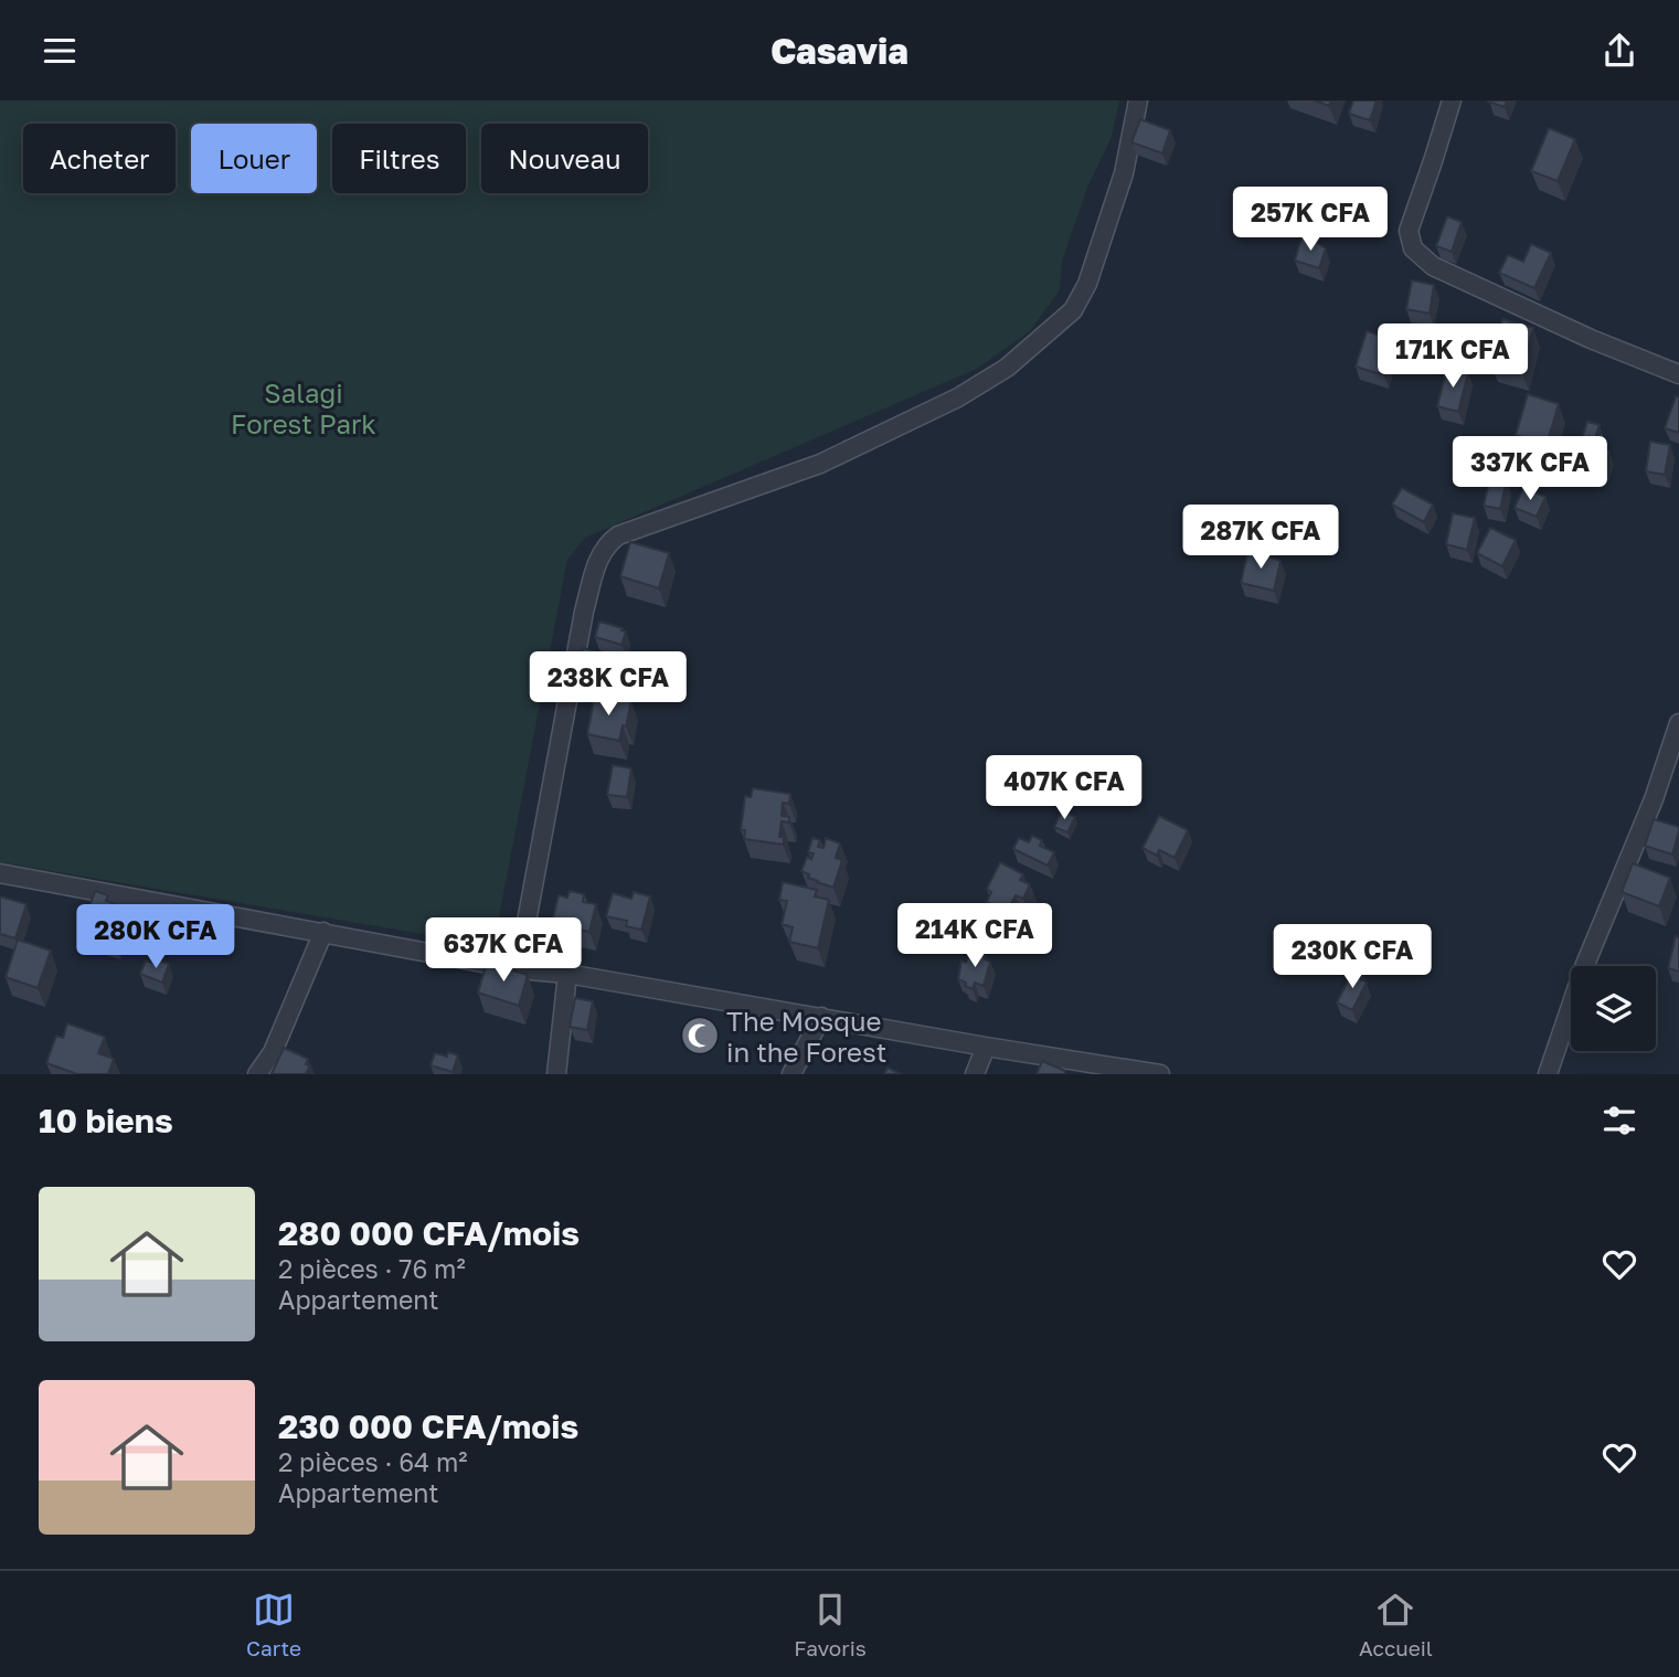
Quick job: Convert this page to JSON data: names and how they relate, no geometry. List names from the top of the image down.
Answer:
{
  "parks": ["Salagi Forest Park"],
  "places": {
    "mosque": ["The Mosque in the Forest"]
  },
  "page": {
    "header": "Casavia",
    "chip": [
      "Acheter",
      "Louer",
      "Filtres",
      "Nouveau"
    ],
    "price": [
      "257K CFA",
      "171K CFA",
      "337K CFA",
      "287K CFA",
      "238K CFA",
      "407K CFA",
      "214K CFA",
      "280K CFA",
      "637K CFA",
      "230K CFA"
    ],
    "heading": "10 biens",
    "list": [
      {
        "name": "280 000 CFA/mois",
        "note": "2 pièces · 76 m² · Appartement"
      },
      {
        "name": "230 000 CFA/mois",
        "note": "2 pièces · 64 m² · Appartement"
      }
    ],
    "tabs": ["Carte", "Favoris", "Accueil"]
  }
}
